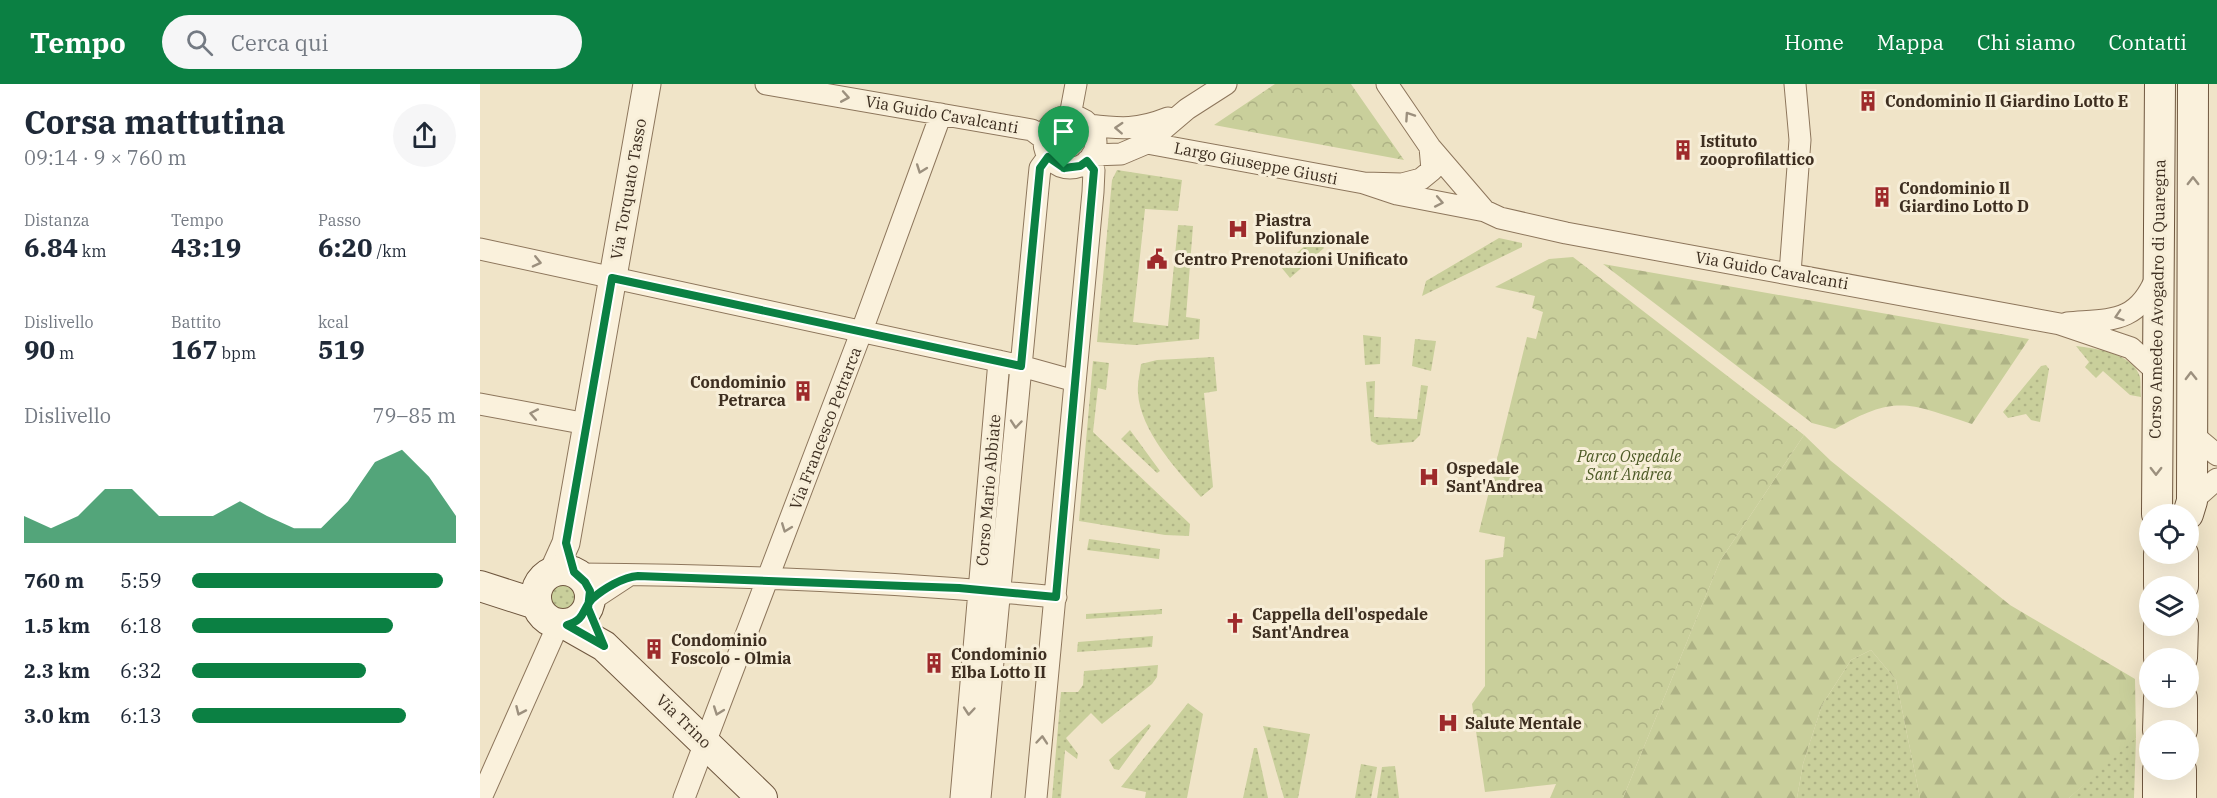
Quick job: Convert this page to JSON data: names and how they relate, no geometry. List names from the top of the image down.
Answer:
{
  "streets": {
    "main road": ["Corso Amedeo Avogadro di Quaregna", "Via Trino"],
    "street": [
      "Via Guido Cavalcanti",
      "Largo Giuseppe Giusti",
      "Via Torquato Tasso",
      "Via Francesco Petrarca",
      "Corso Mario Abbiate"
    ]
  },
  "crossings": [
    ["Via Guido Cavalcanti", "Largo Giuseppe Giusti"],
    ["Via Guido Cavalcanti", "Corso Amedeo Avogadro di Quaregna"],
    ["Via Guido Cavalcanti", "Via Francesco Petrarca"],
    ["Via Guido Cavalcanti", "Corso Mario Abbiate"],
    ["Largo Giuseppe Giusti", "Corso Mario Abbiate"],
    ["Via Torquato Tasso", "Via Trino"],
    ["Via Francesco Petrarca", "Via Trino"]
  ],
  "one_way": ["Via Francesco Petrarca"],
  "parks": ["Parco Ospedale Sant Andrea"],
  "places": {
    "building": [
      "Condominio Il Giardino Lotto E",
      "Istituto zooprofilattico",
      "Condominio Il Giardino Lotto D",
      "Condominio Petrarca",
      "Condominio Foscolo - Olmia",
      "Condominio Elba Lotto II"
    ],
    "hospital": ["Piastra Polifunzionale", "Ospedale Sant'Andrea", "Salute Mentale"],
    "public building": ["Centro Prenotazioni Unificato"],
    "church": ["Cappella dell'ospedale Sant'Andrea"]
  },
  "page": {
    "header": "Tempo",
    "search": "Cerca qui",
    "nav": [
      "Home",
      "Mappa",
      "Chi siamo",
      "Contatti"
    ],
    "heading": ["Corsa mattutina", "09:14 · 9 × 760 m"],
    "stats": [
      ["Distanza", "6.84 km"],
      ["Tempo", "43:19"],
      ["Passo", "6:20 /km"],
      ["Dislivello", "90 m"],
      ["Battito", "167 bpm"],
      ["kcal", "519"]
    ],
    "chart": ["Dislivello", "79–85 m"],
    "map_buttons": ["+", "−"],
    "list": [
      {
        "name": "760 m",
        "note": "5:59"
      },
      {
        "name": "1.5 km",
        "note": "6:18"
      },
      {
        "name": "2.3 km",
        "note": "6:32"
      },
      {
        "name": "3.0 km",
        "note": "6:13"
      }
    ]
  }
}
